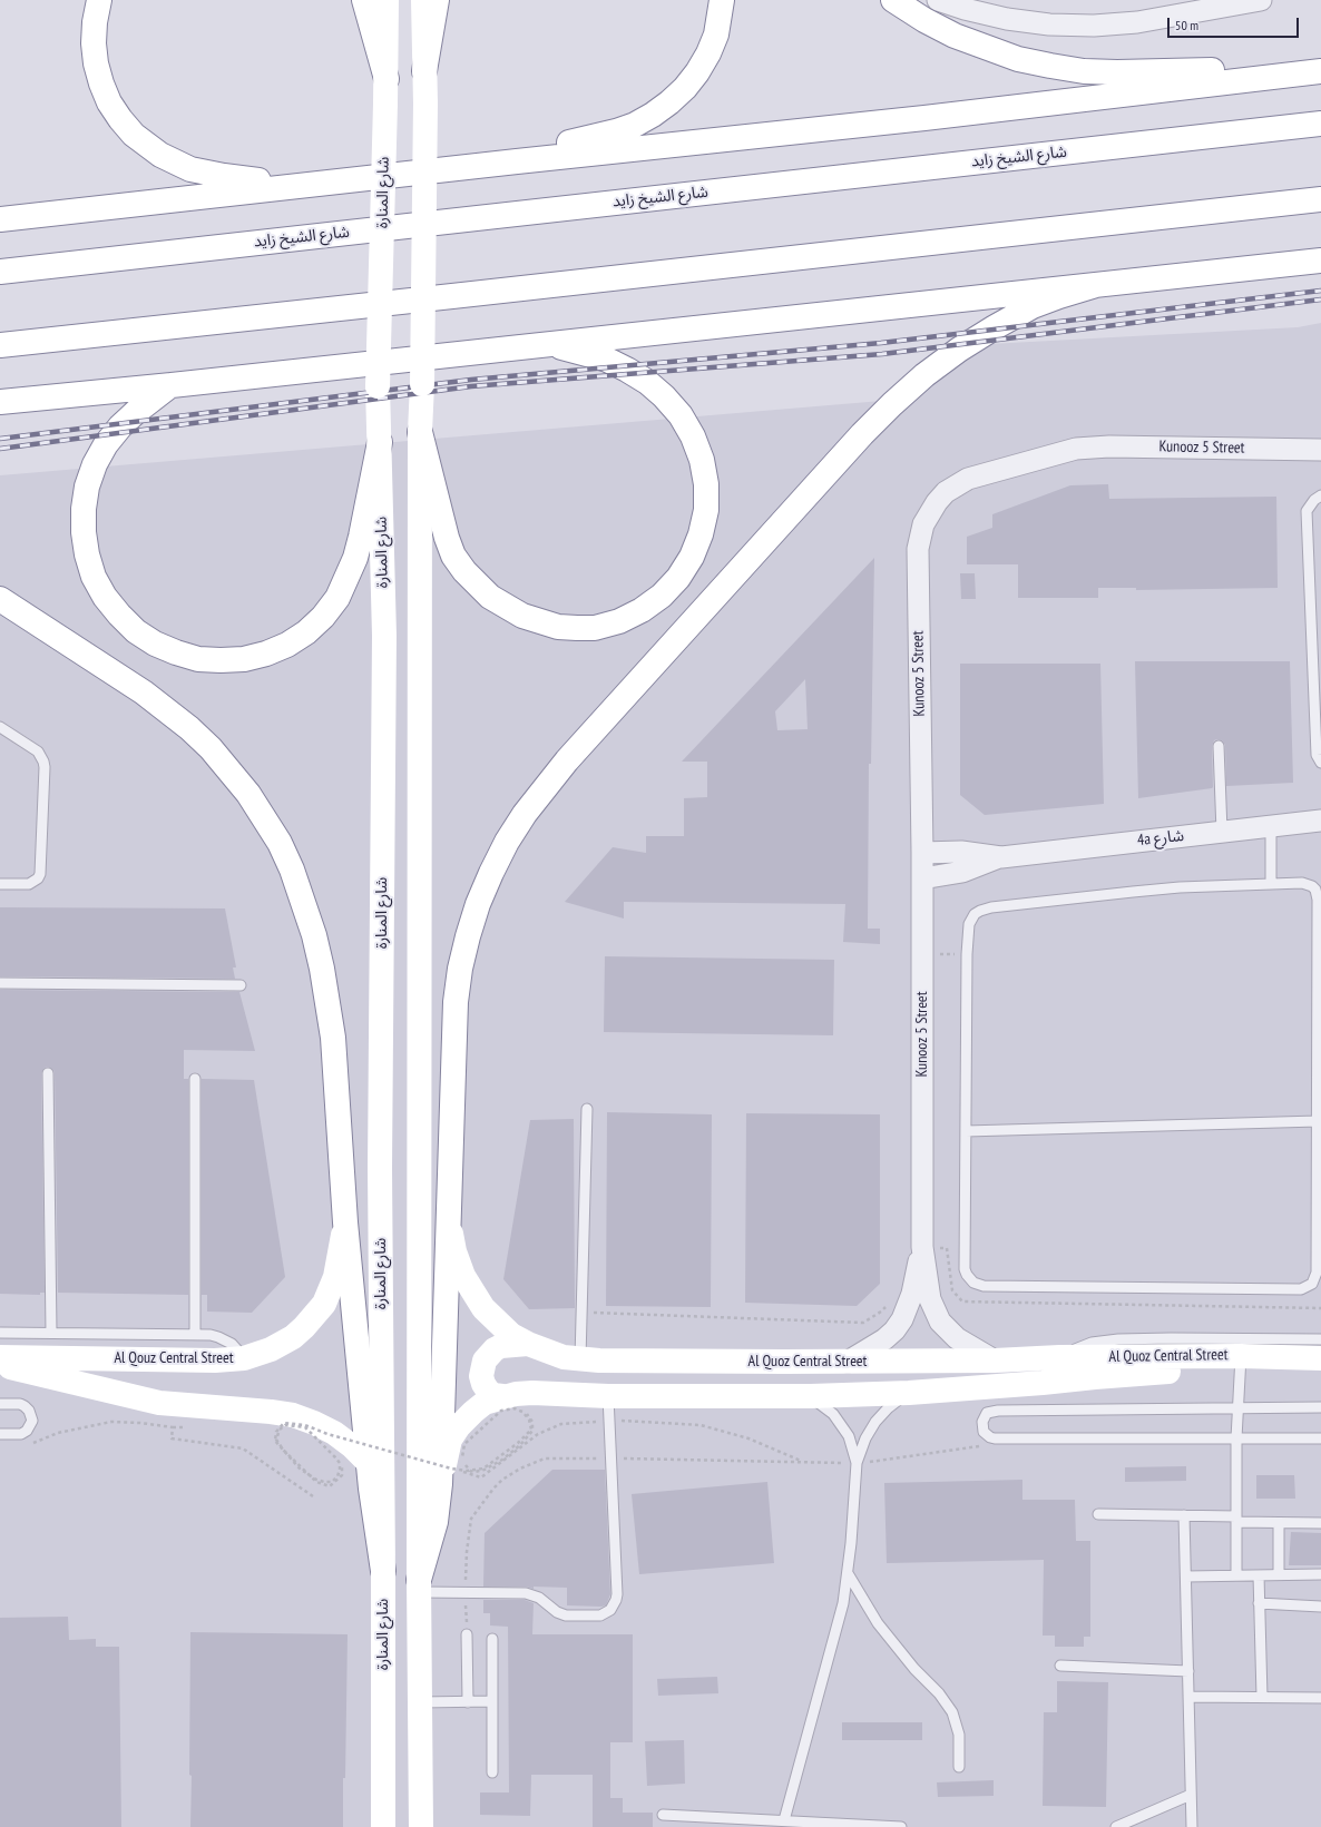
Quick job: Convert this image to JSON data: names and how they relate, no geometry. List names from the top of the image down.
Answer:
{
  "streets": {
    "main road": [
      "شارع الشيخ زايد",
      "شارع المنارة",
      "Al Quoz Central Street",
      "Al Qouz Central Street"
    ],
    "street": ["Kunooz 5 Street", "4a شارع"]
  },
  "crossings": [
    ["Kunooz 5 Street", "4a شارع"],
    ["Kunooz 5 Street", "Al Quoz Central Street"]
  ],
  "scale_bar": "50 m"
}
